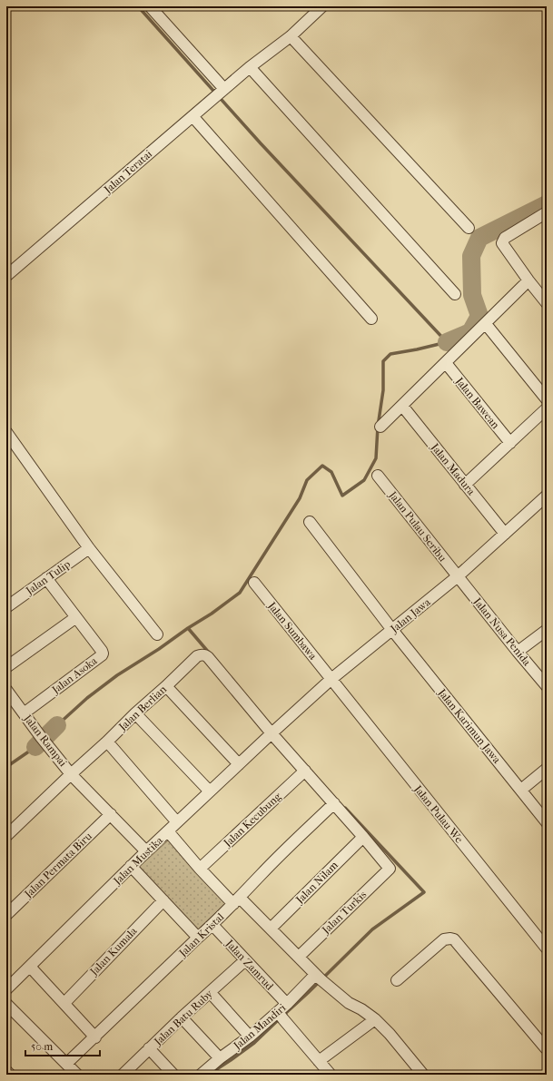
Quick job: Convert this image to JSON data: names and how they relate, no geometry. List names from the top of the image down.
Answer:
{
  "streets": {
    "street": [
      "Jalan Teratai",
      "Jalan Bawean",
      "Jalan Madura",
      "Jalan Pulau Seribu",
      "Jalan Tulip",
      "Jalan Jawa",
      "Jalan Sumbawa",
      "Jalan Nusa Penida",
      "Jalan Asoka",
      "Jalan Berlian",
      "Jalan Karimun Jawa",
      "Jalan Rampai",
      "Jalan Pulau We",
      "Jalan Kecubung",
      "Jalan Mustika",
      "Jalan Permata Biru",
      "Jalan Nilam",
      "Jalan Turkis",
      "Jalan Kristal",
      "Jalan Kumala",
      "Jalan Zamrud",
      "Jalan Batu Ruby",
      "Jalan Mandiri"
    ]
  },
  "crossings": [
    ["Jalan Madura", "Jalan Jawa"],
    ["Jalan Pulau Seribu", "Jalan Jawa"],
    ["Jalan Pulau Seribu", "Jalan Nusa Penida"],
    ["Jalan Tulip", "Jalan Asoka"],
    ["Jalan Jawa", "Jalan Sumbawa"],
    ["Jalan Jawa", "Jalan Nusa Penida"],
    ["Jalan Jawa", "Jalan Berlian"],
    ["Jalan Jawa", "Jalan Karimun Jawa"],
    ["Jalan Jawa", "Jalan Pulau We"],
    ["Jalan Jawa", "Jalan Mustika"],
    ["Jalan Sumbawa", "Jalan Pulau We"],
    ["Jalan Asoka", "Jalan Rampai"],
    ["Jalan Berlian", "Jalan Rampai"],
    ["Jalan Berlian", "Jalan Mustika"],
    ["Jalan Rampai", "Jalan Mustika"],
    ["Jalan Rampai", "Jalan Permata Biru"],
    ["Jalan Nilam", "Jalan Turkis"],
    ["Jalan Kristal", "Jalan Zamrud"],
    ["Jalan Zamrud", "Jalan Batu Ruby"],
    ["Jalan Zamrud", "Jalan Mandiri"]
  ],
  "scale_bar": "50 m"
}
